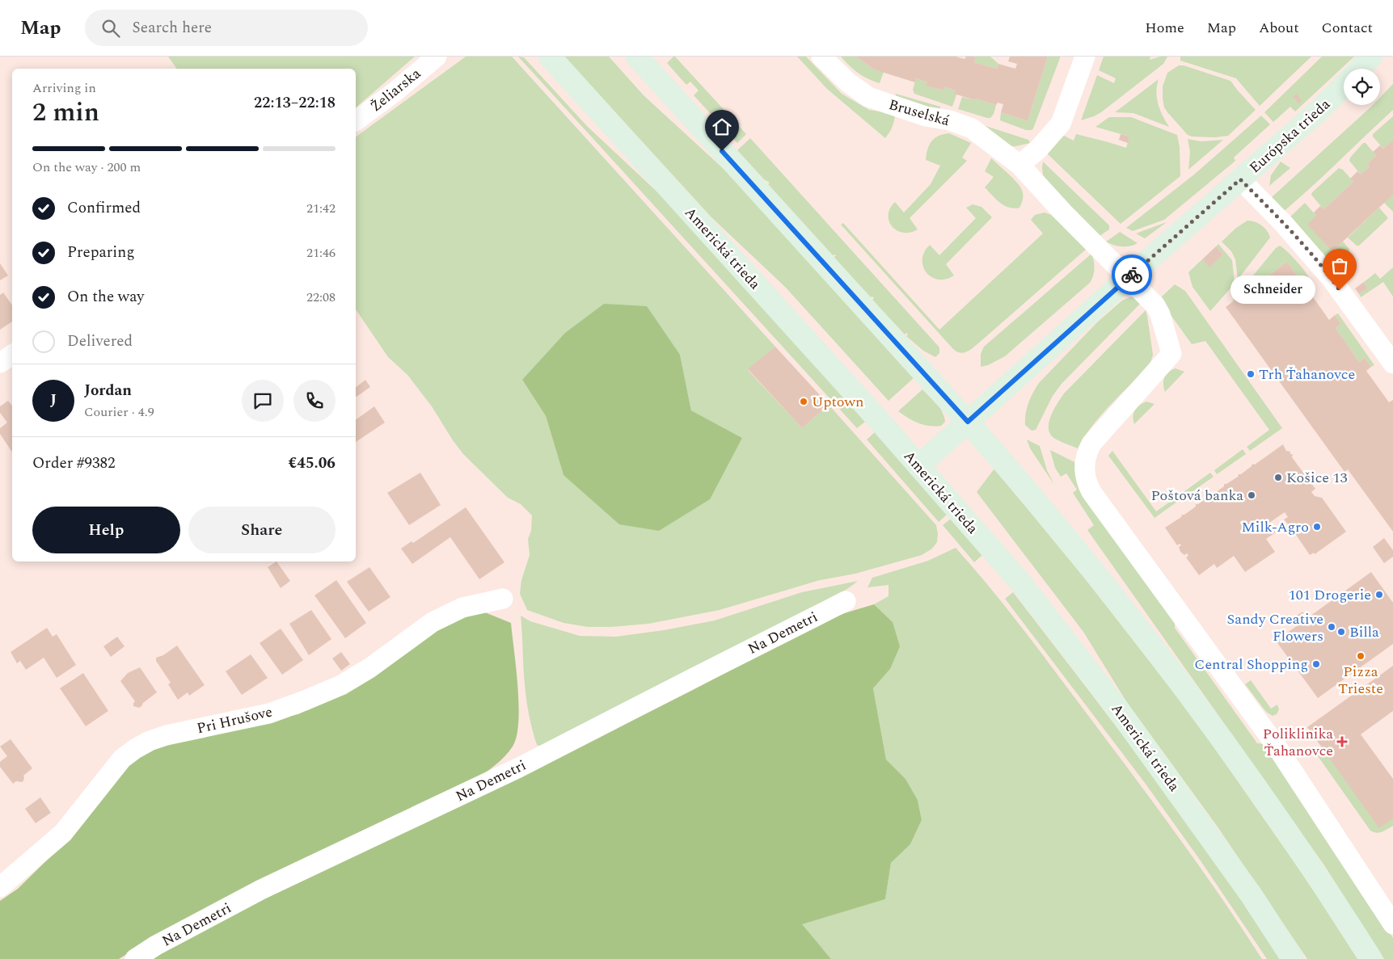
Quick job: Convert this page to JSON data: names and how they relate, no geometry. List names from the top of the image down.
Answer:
{
  "streets": {
    "street": [
      "Želiarska",
      "Bruselská",
      "Európska trieda",
      "Americká trieda",
      "Na Demetri",
      "Pri Hrušove"
    ]
  },
  "crossings": [
    ["Bruselská", "Európska trieda"],
    ["Európska trieda", "Americká trieda"]
  ],
  "places": {
    "other": [
      "Schneider",
      "Trh Ťahanovce",
      "Uptown",
      "Košice 13",
      "Poštová banka",
      "Milk-Agro",
      "101 Drogerie",
      "Sandy Creative Flowers",
      "Billa",
      "Pizza Trieste",
      "Central Shopping"
    ],
    "health": ["Poliklinika Ťahanovce"]
  },
  "page": {
    "header": "Map",
    "search": "Search here",
    "nav": [
      "Home",
      "Map",
      "About",
      "Contact"
    ],
    "heading": ["2 min", "Arriving in", "22:13–22:18"],
    "panel": [
      "Jordan",
      "Courier · 4.9",
      "Order #9382",
      "€45.06"
    ],
    "bar": "On the way · 200 m",
    "list": [
      ["Confirmed", "21:42"],
      ["Preparing", "21:46"],
      ["On the way", "22:08"],
      "Delivered"
    ],
    "bubble": "Schneider",
    "round": "J",
    "buttons": ["Help", "Share"]
  }
}
